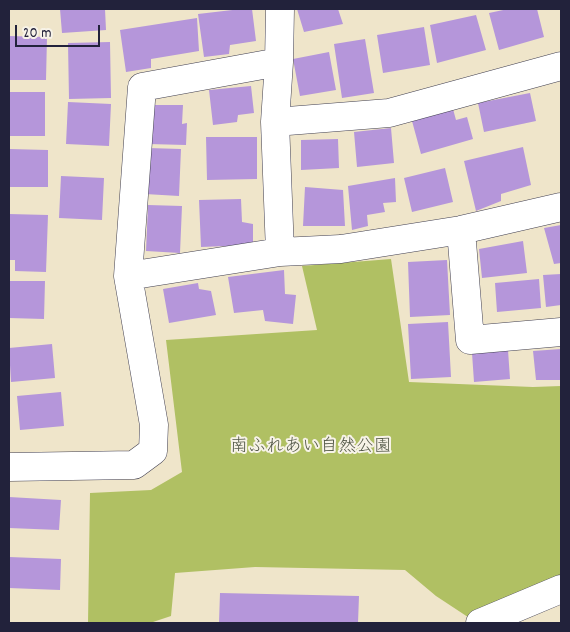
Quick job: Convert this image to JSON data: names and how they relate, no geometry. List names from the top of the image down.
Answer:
{
  "parks": ["南ふれあい自然公園"],
  "scale_bar": "20 m"
}
